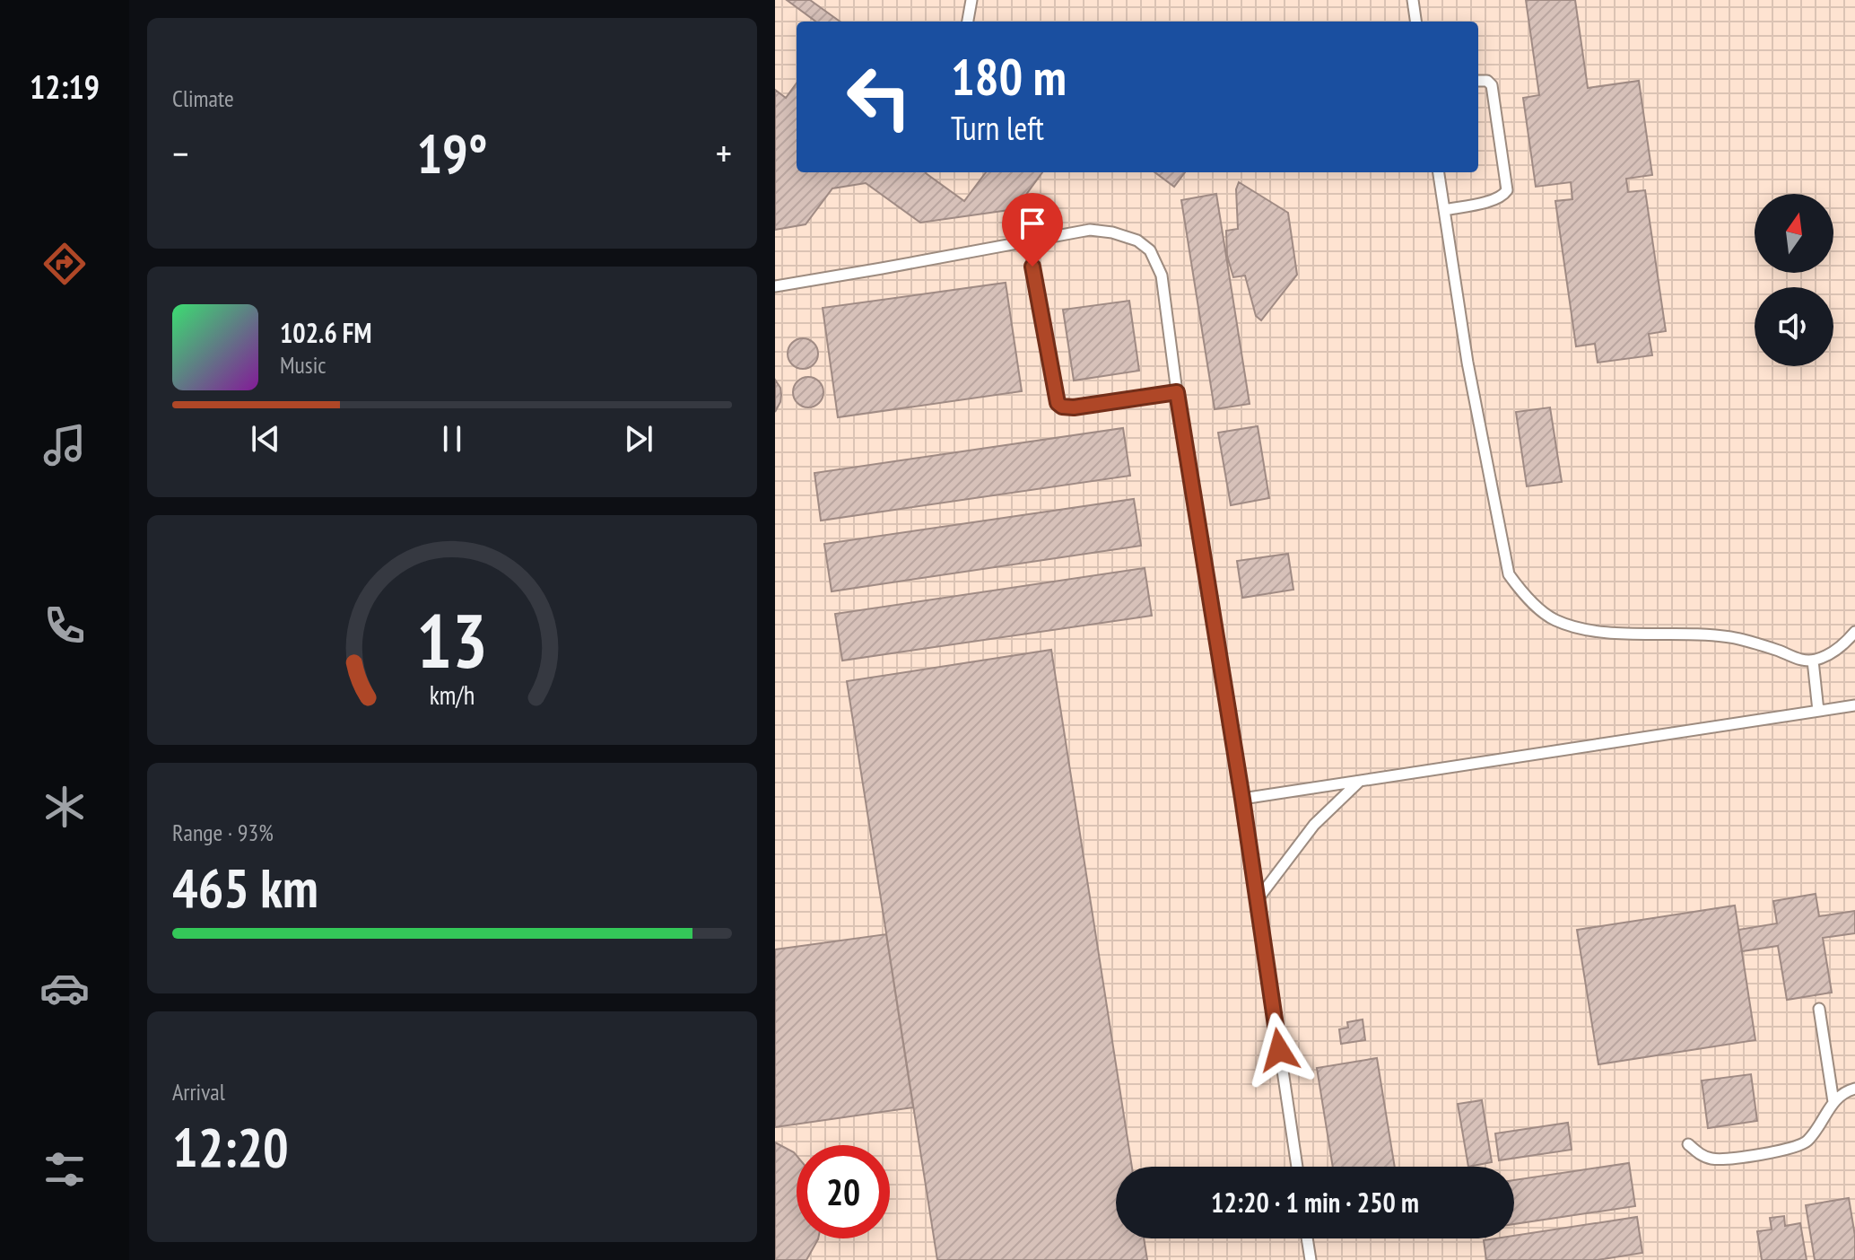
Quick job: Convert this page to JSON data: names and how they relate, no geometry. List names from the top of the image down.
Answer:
{
  "north": "top",
  "page": {
    "tabs": "12:19",
    "tile": [
      "Climate",
      ["Range · 93%", "465 km"],
      ["Arrival", "12:20"]
    ],
    "turn": ["180 m", "Turn left"],
    "heat": ["−", "19°", "+"],
    "song": ["102.6 FM", "Music"],
    "limit": "20",
    "trip": "12:20 · 1 min · 250 m",
    "gauge": ["13", "km/h"]
  }
}
